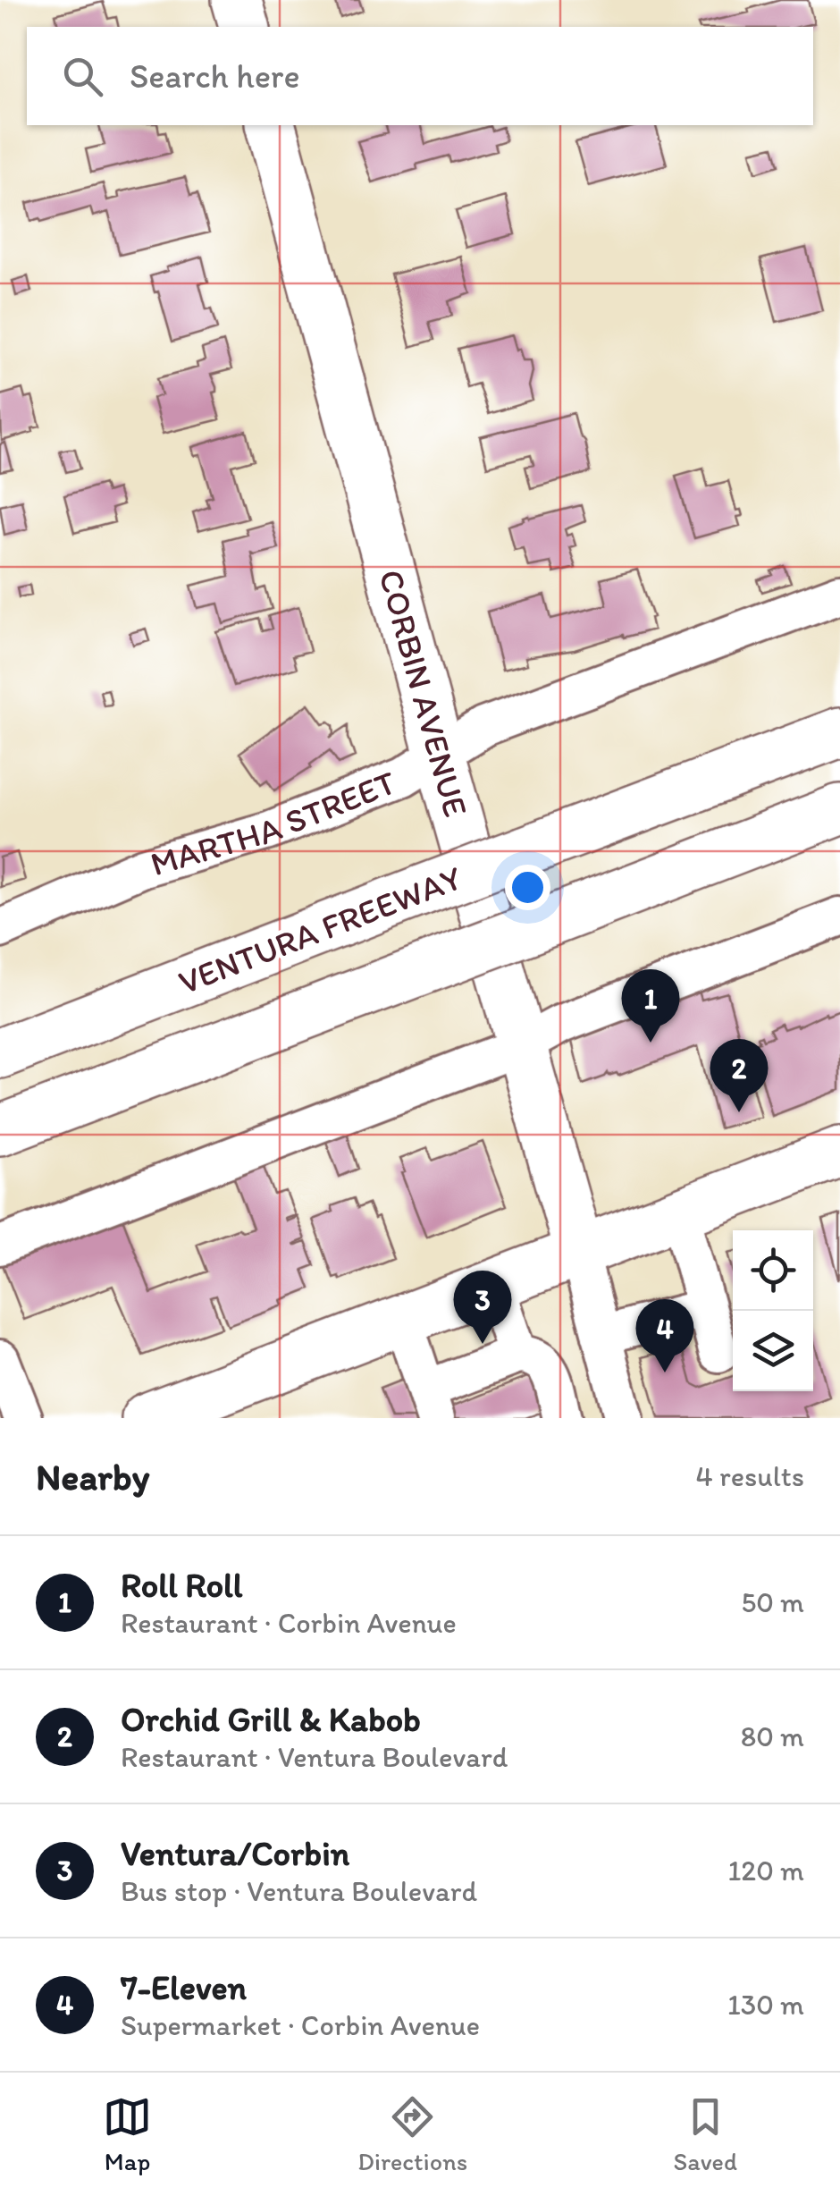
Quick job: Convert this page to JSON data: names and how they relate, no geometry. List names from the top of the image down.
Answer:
{
  "streets": {
    "main road": ["CORBIN AVENUE", "VENTURA FREEWAY"],
    "street": ["MARTHA STREET"]
  },
  "crossings": [
    ["CORBIN AVENUE", "MARTHA STREET"]
  ],
  "page": {
    "search": "Search here",
    "pins": [
      "1",
      "2",
      "3",
      "4"
    ],
    "heading": ["Nearby", "4 results"],
    "list": [
      {
        "mark": "1",
        "name": "Roll Roll",
        "note": "Restaurant · Corbin Avenue",
        "value": "50 m"
      },
      {
        "mark": "2",
        "name": "Orchid Grill & Kabob",
        "note": "Restaurant · Ventura Boulevard",
        "value": "80 m"
      },
      {
        "mark": "3",
        "name": "Ventura/Corbin",
        "note": "Bus stop · Ventura Boulevard",
        "value": "120 m"
      },
      {
        "mark": "4",
        "name": "7-Eleven",
        "note": "Supermarket · Corbin Avenue",
        "value": "130 m"
      }
    ],
    "nav": ["Map", "Directions", "Saved"]
  }
}
